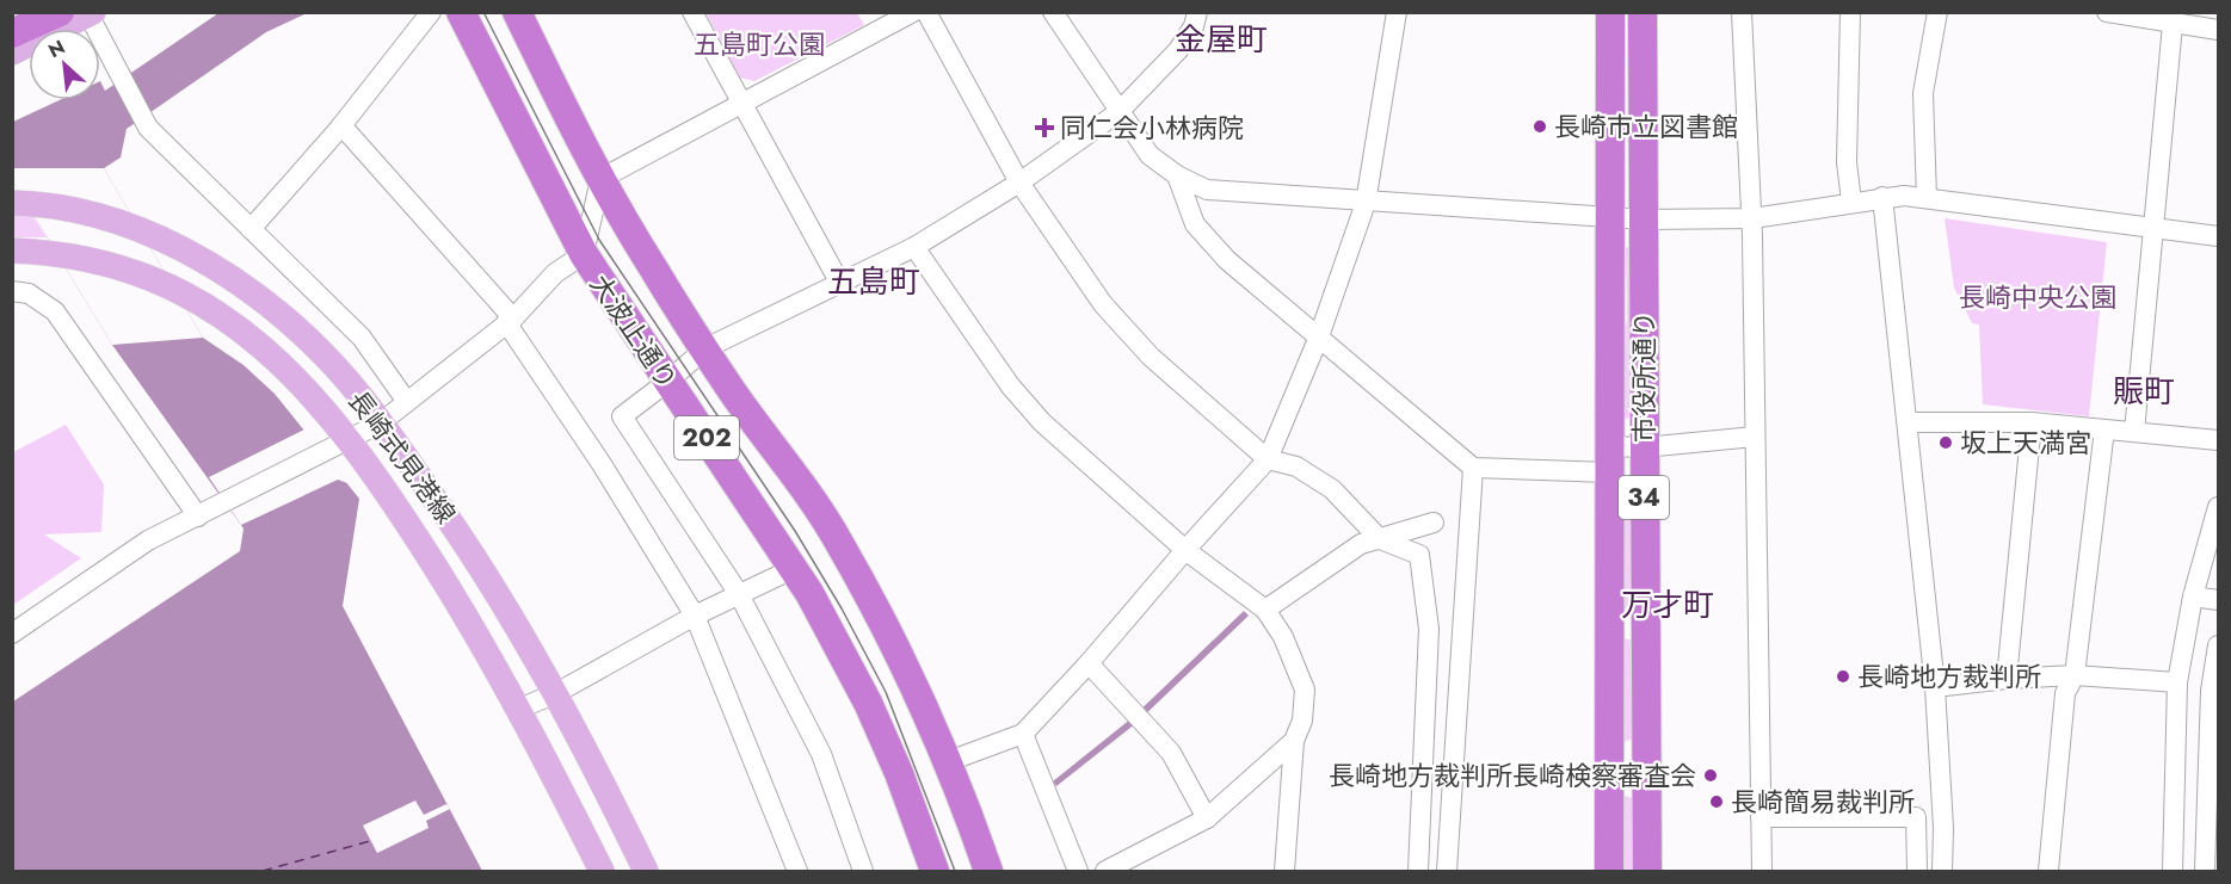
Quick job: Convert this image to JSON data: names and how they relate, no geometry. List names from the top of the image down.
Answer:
{
  "streets": {
    "highway": [
      "大波止通り",
      "市役所通り",
      "202",
      "34"
    ],
    "main road": ["長崎式見港線"]
  },
  "districts": [
    "金屋町",
    "五島町",
    "賑町",
    "万才町"
  ],
  "parks": ["五島町公園", "長崎中央公園"],
  "places": {
    "other": [
      "長崎市立図書館",
      "坂上天満宮",
      "長崎地方裁判所",
      "長崎地方裁判所長崎検察審査会",
      "長崎簡易裁判所"
    ],
    "health": ["同仁会小林病院"]
  },
  "north": "top left"
}
